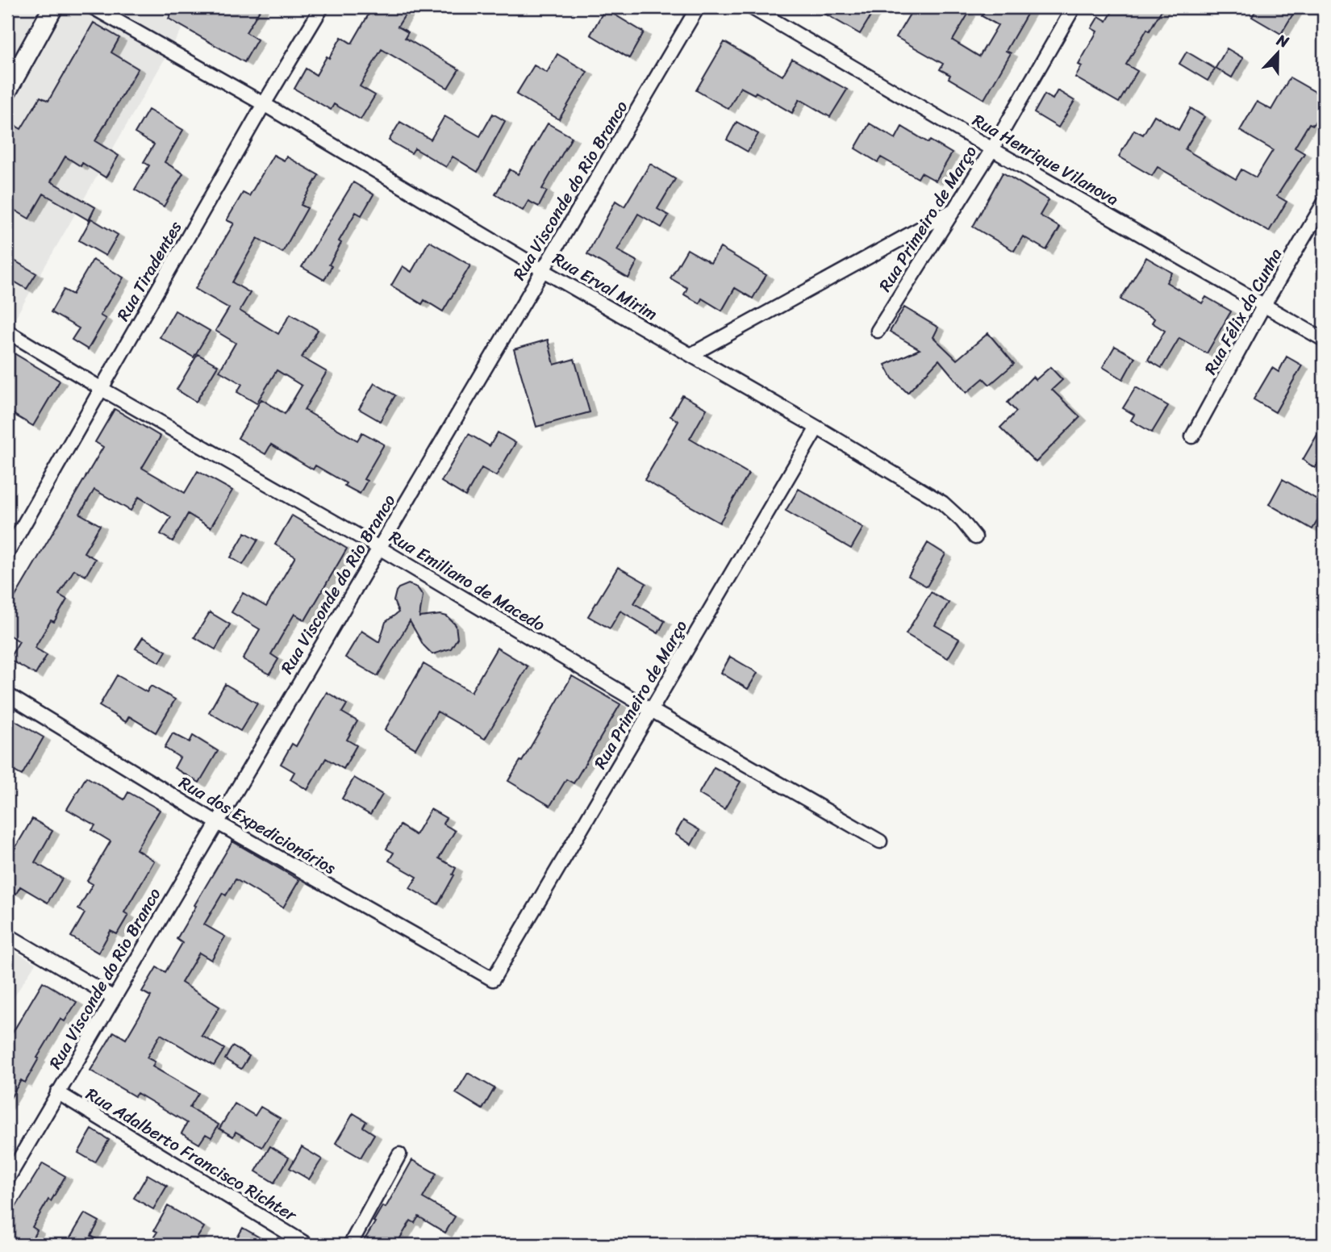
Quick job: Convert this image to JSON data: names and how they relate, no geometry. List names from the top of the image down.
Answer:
{
  "streets": {
    "street": [
      "Rua Henrique Vilanova",
      "Rua Visconde do Rio Branco",
      "Rua Primeiro de Março",
      "Rua Tiradentes",
      "Rua Erval Mirim",
      "Rua Félix da Cunha",
      "Rua Emiliano de Macedo",
      "Rua dos Expedicionários",
      "Rua Adalberto Francisco Richter"
    ]
  },
  "crossings": [
    ["Rua Henrique Vilanova", "Rua Primeiro de Março"],
    ["Rua Henrique Vilanova", "Rua Félix da Cunha"],
    ["Rua Visconde do Rio Branco", "Rua Erval Mirim"],
    ["Rua Visconde do Rio Branco", "Rua Emiliano de Macedo"],
    ["Rua Visconde do Rio Branco", "Rua dos Expedicionários"],
    ["Rua Visconde do Rio Branco", "Rua Adalberto Francisco Richter"],
    ["Rua Primeiro de Março", "Rua Erval Mirim"],
    ["Rua Primeiro de Março", "Rua Emiliano de Macedo"],
    ["Rua Primeiro de Março", "Rua dos Expedicionários"],
    ["Rua Tiradentes", "Rua Erval Mirim"],
    ["Rua Tiradentes", "Rua Emiliano de Macedo"]
  ],
  "north": "top"
}
